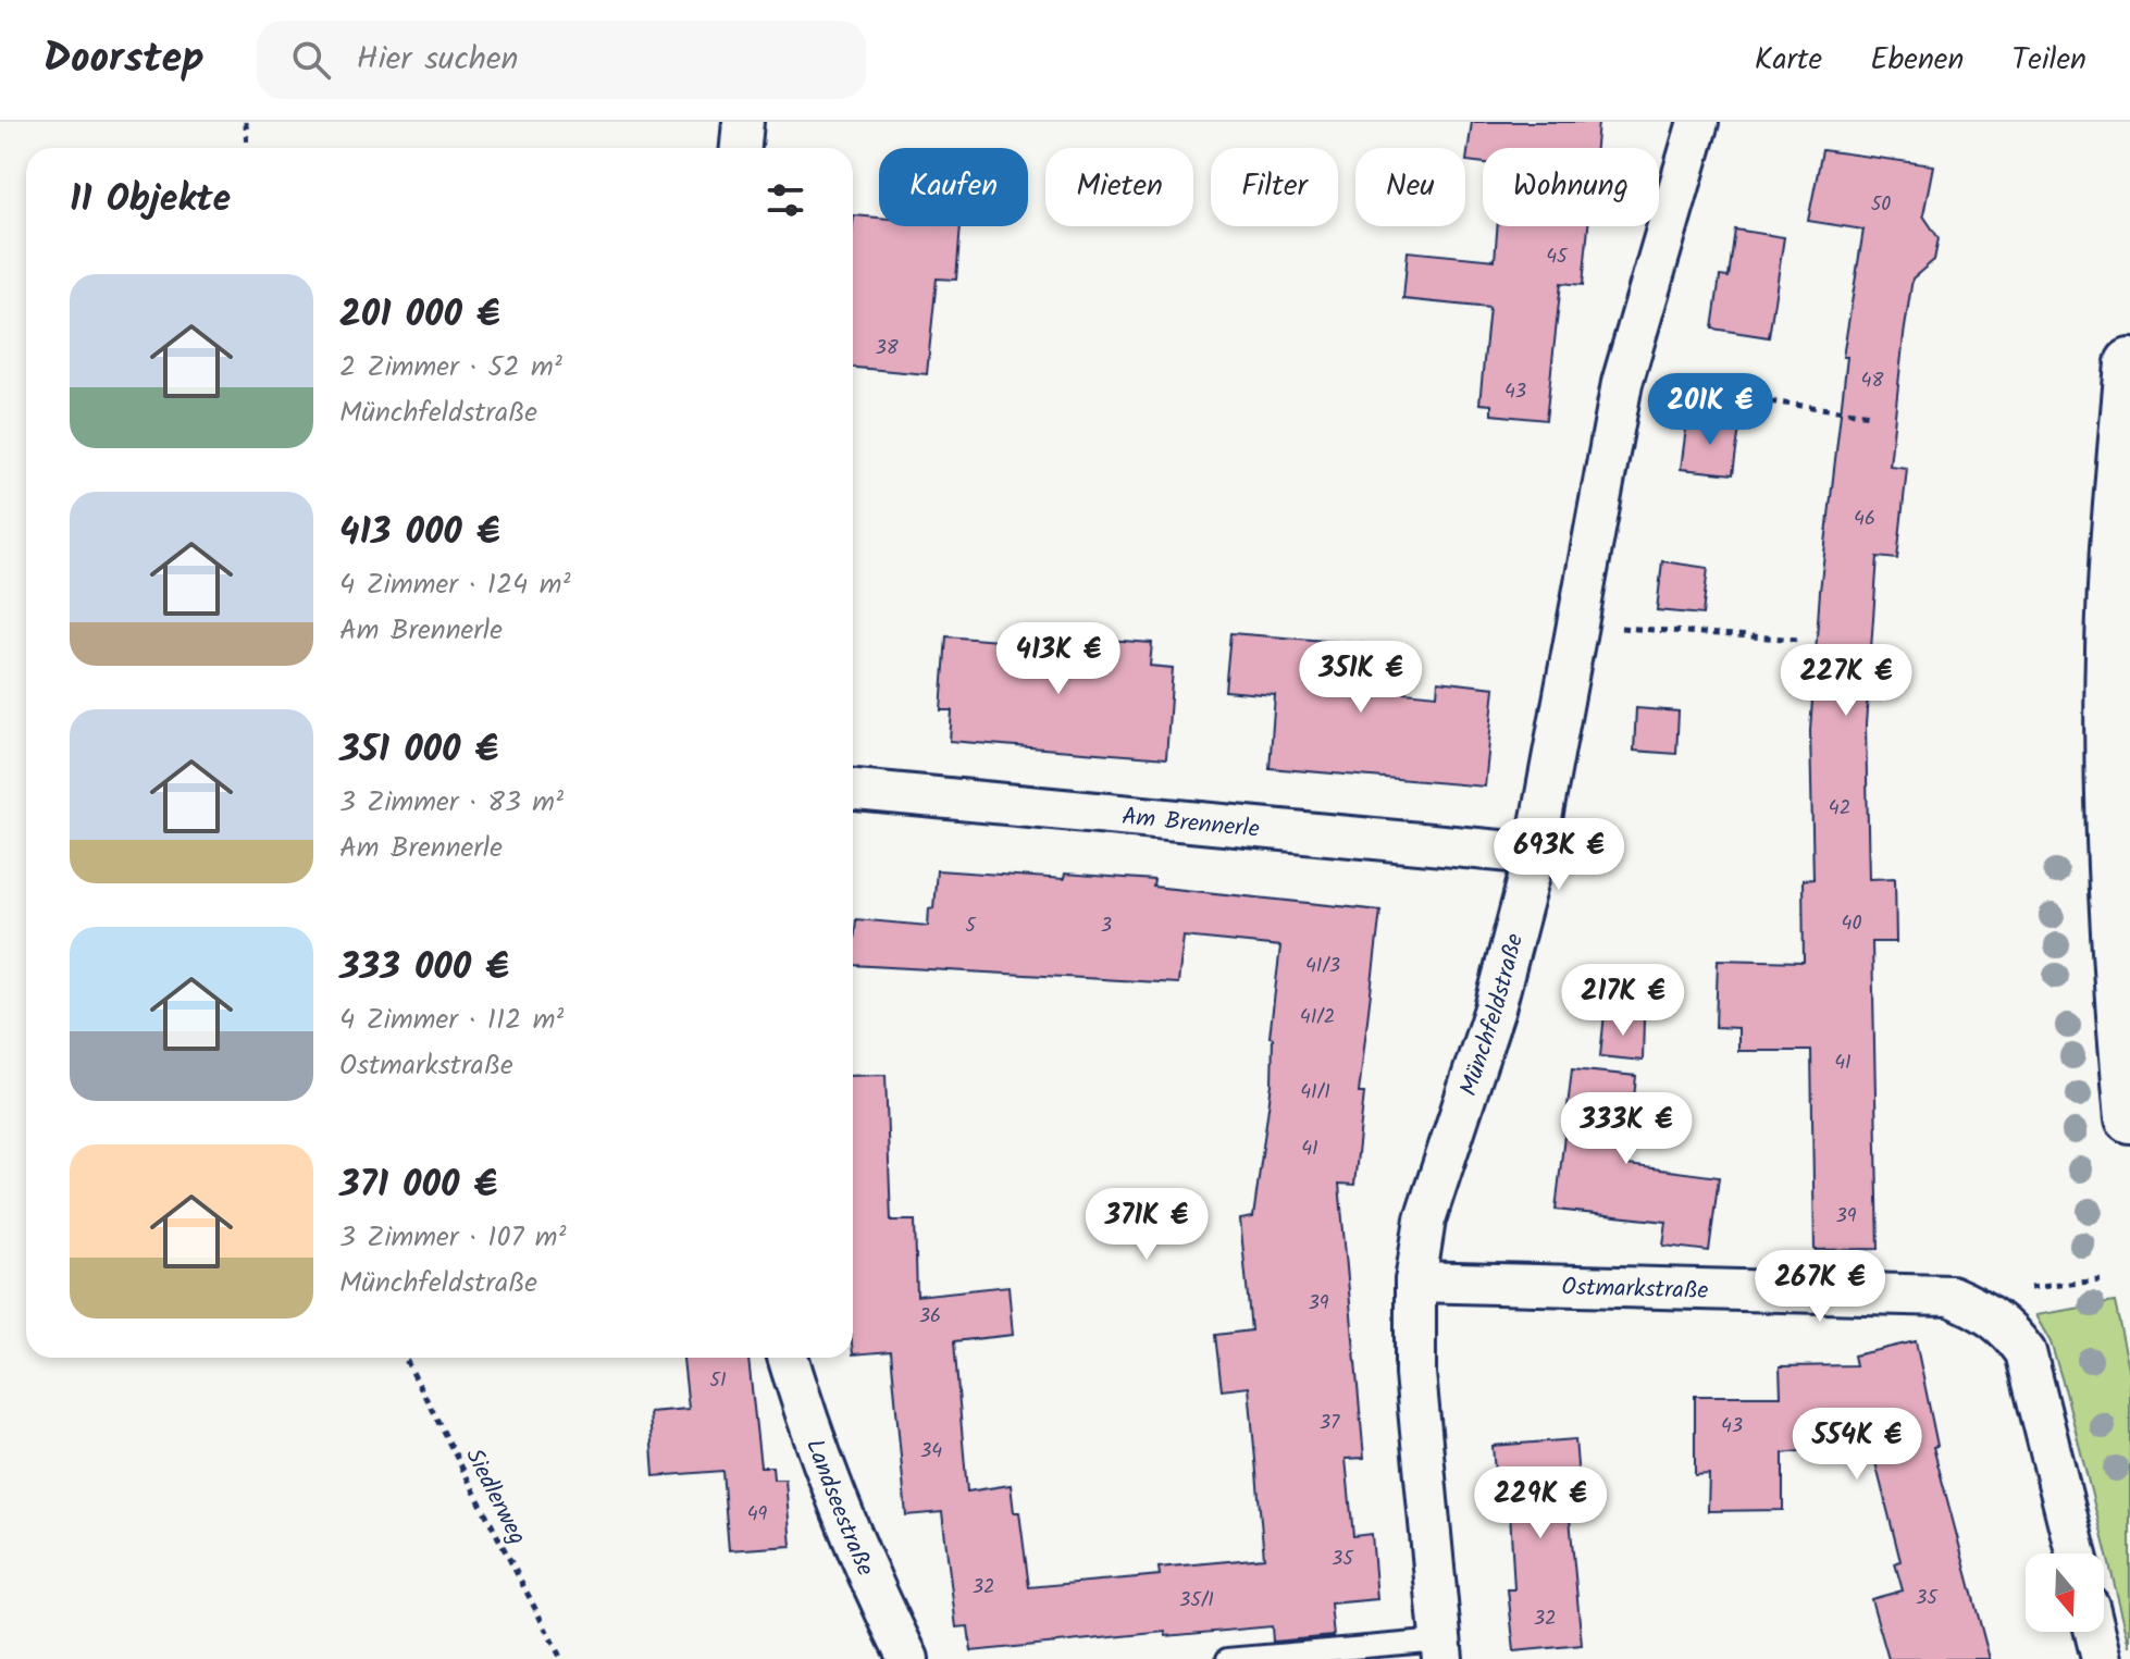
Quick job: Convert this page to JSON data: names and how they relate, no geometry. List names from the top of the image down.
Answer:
{
  "streets": {
    "street": [
      "Am Brennerle",
      "Münchfeldstraße",
      "Ostmarkstraße",
      "Landseestraße"
    ],
    "path": ["Siedlerweg"]
  },
  "crossings": [
    ["Am Brennerle", "Münchfeldstraße"],
    ["Münchfeldstraße", "Ostmarkstraße"]
  ],
  "house_numbers": [
    "50",
    "45",
    "38",
    "48",
    "43",
    "46",
    "42",
    "40",
    "5",
    "3",
    "41/3",
    "41/2",
    "41",
    "41/1",
    "41",
    "39",
    "39",
    "36",
    "51",
    "37",
    "43",
    "34",
    "49",
    "35",
    "32",
    "35",
    "35/1",
    "32"
  ],
  "north": "bottom",
  "page": {
    "header": "Doorstep",
    "search": "Hier suchen",
    "nav": ["Karte", "Ebenen", "Teilen"],
    "chip": [
      "Kaufen",
      "Mieten",
      "Filter",
      "Neu",
      "Wohnung"
    ],
    "heading": "11 Objekte",
    "list": [
      {
        "name": "201 000 €",
        "note": "2 Zimmer · 52 m² · Münchfeldstraße"
      },
      {
        "name": "413 000 €",
        "note": "4 Zimmer · 124 m² · Am Brennerle"
      },
      {
        "name": "351 000 €",
        "note": "3 Zimmer · 83 m² · Am Brennerle"
      },
      {
        "name": "333 000 €",
        "note": "4 Zimmer · 112 m² · Ostmarkstraße"
      },
      {
        "name": "371 000 €",
        "note": "3 Zimmer · 107 m² · Münchfeldstraße"
      }
    ],
    "price": [
      "201K €",
      "413K €",
      "351K €",
      "227K €",
      "693K €",
      "217K €",
      "333K €",
      "371K €",
      "267K €",
      "554K €",
      "229K €"
    ]
  }
}
